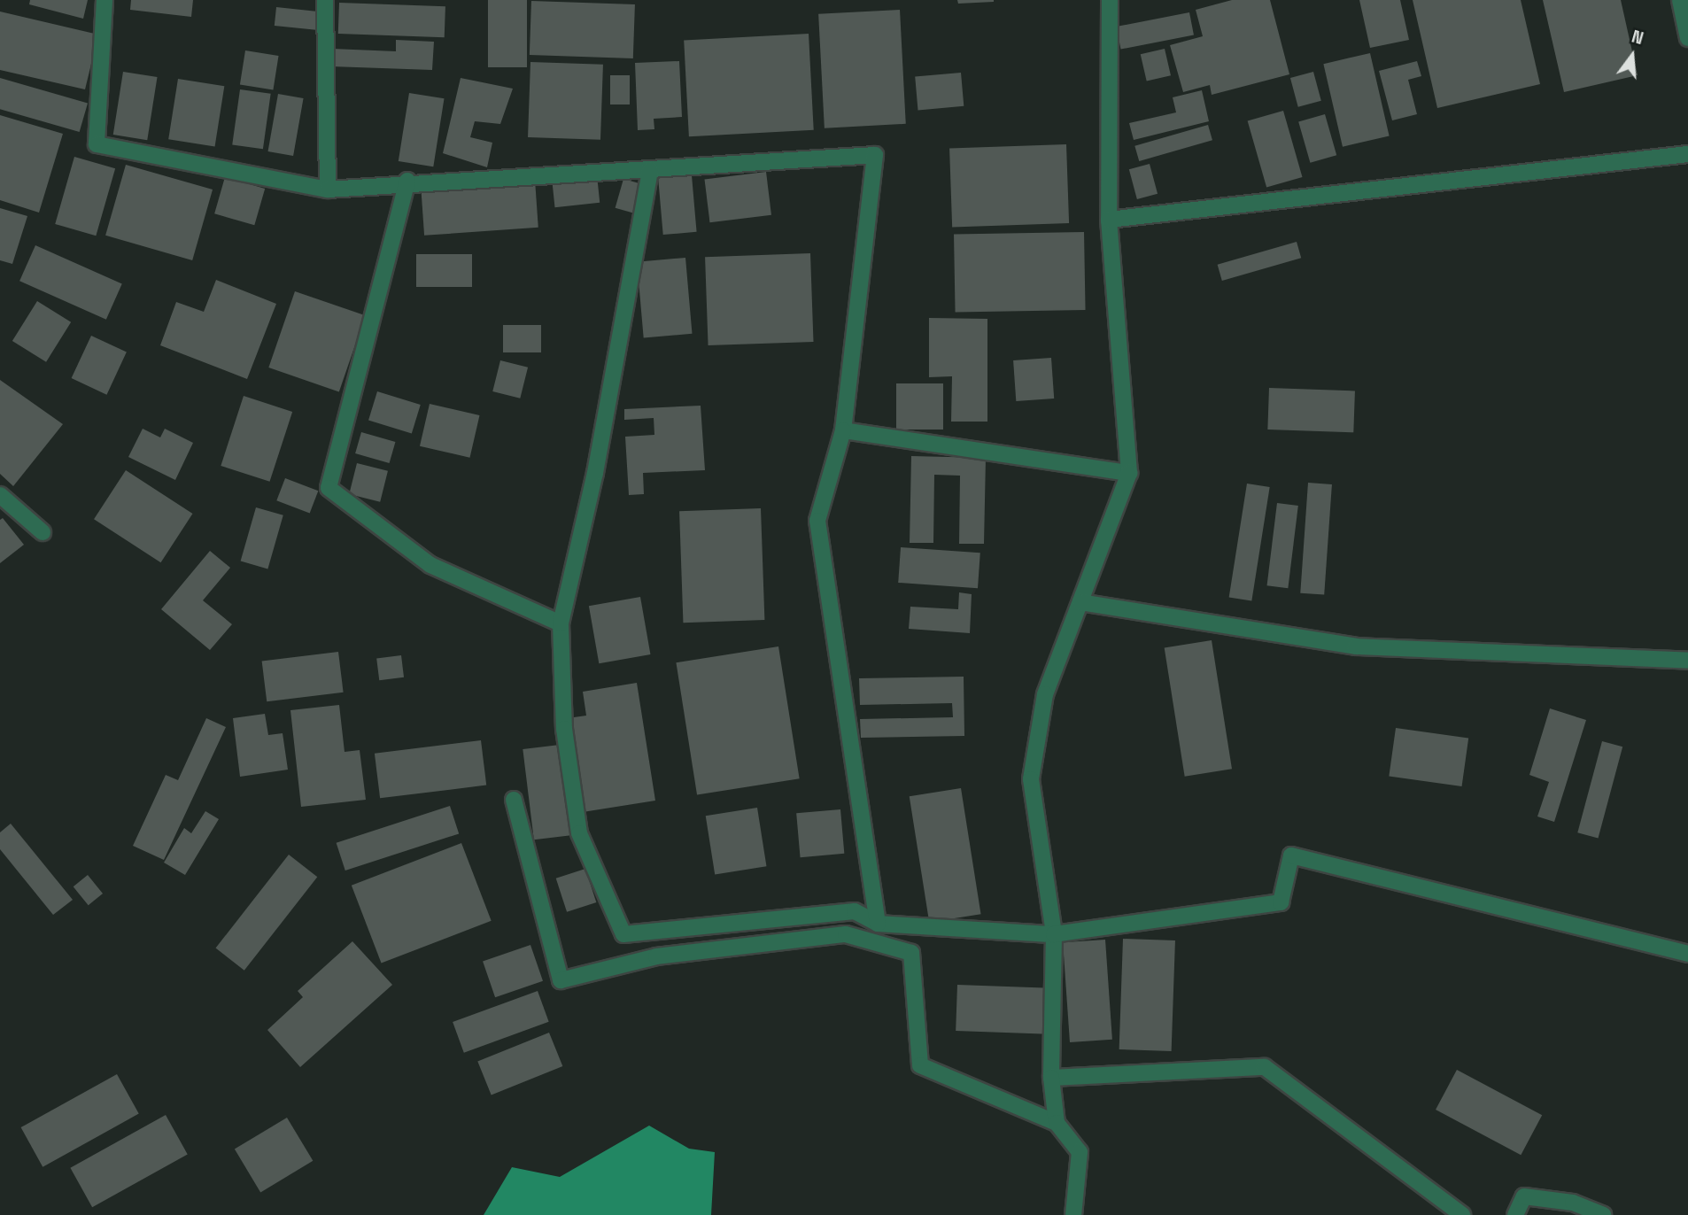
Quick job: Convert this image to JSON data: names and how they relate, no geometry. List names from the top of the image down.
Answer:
{
  "north": "top"
}
